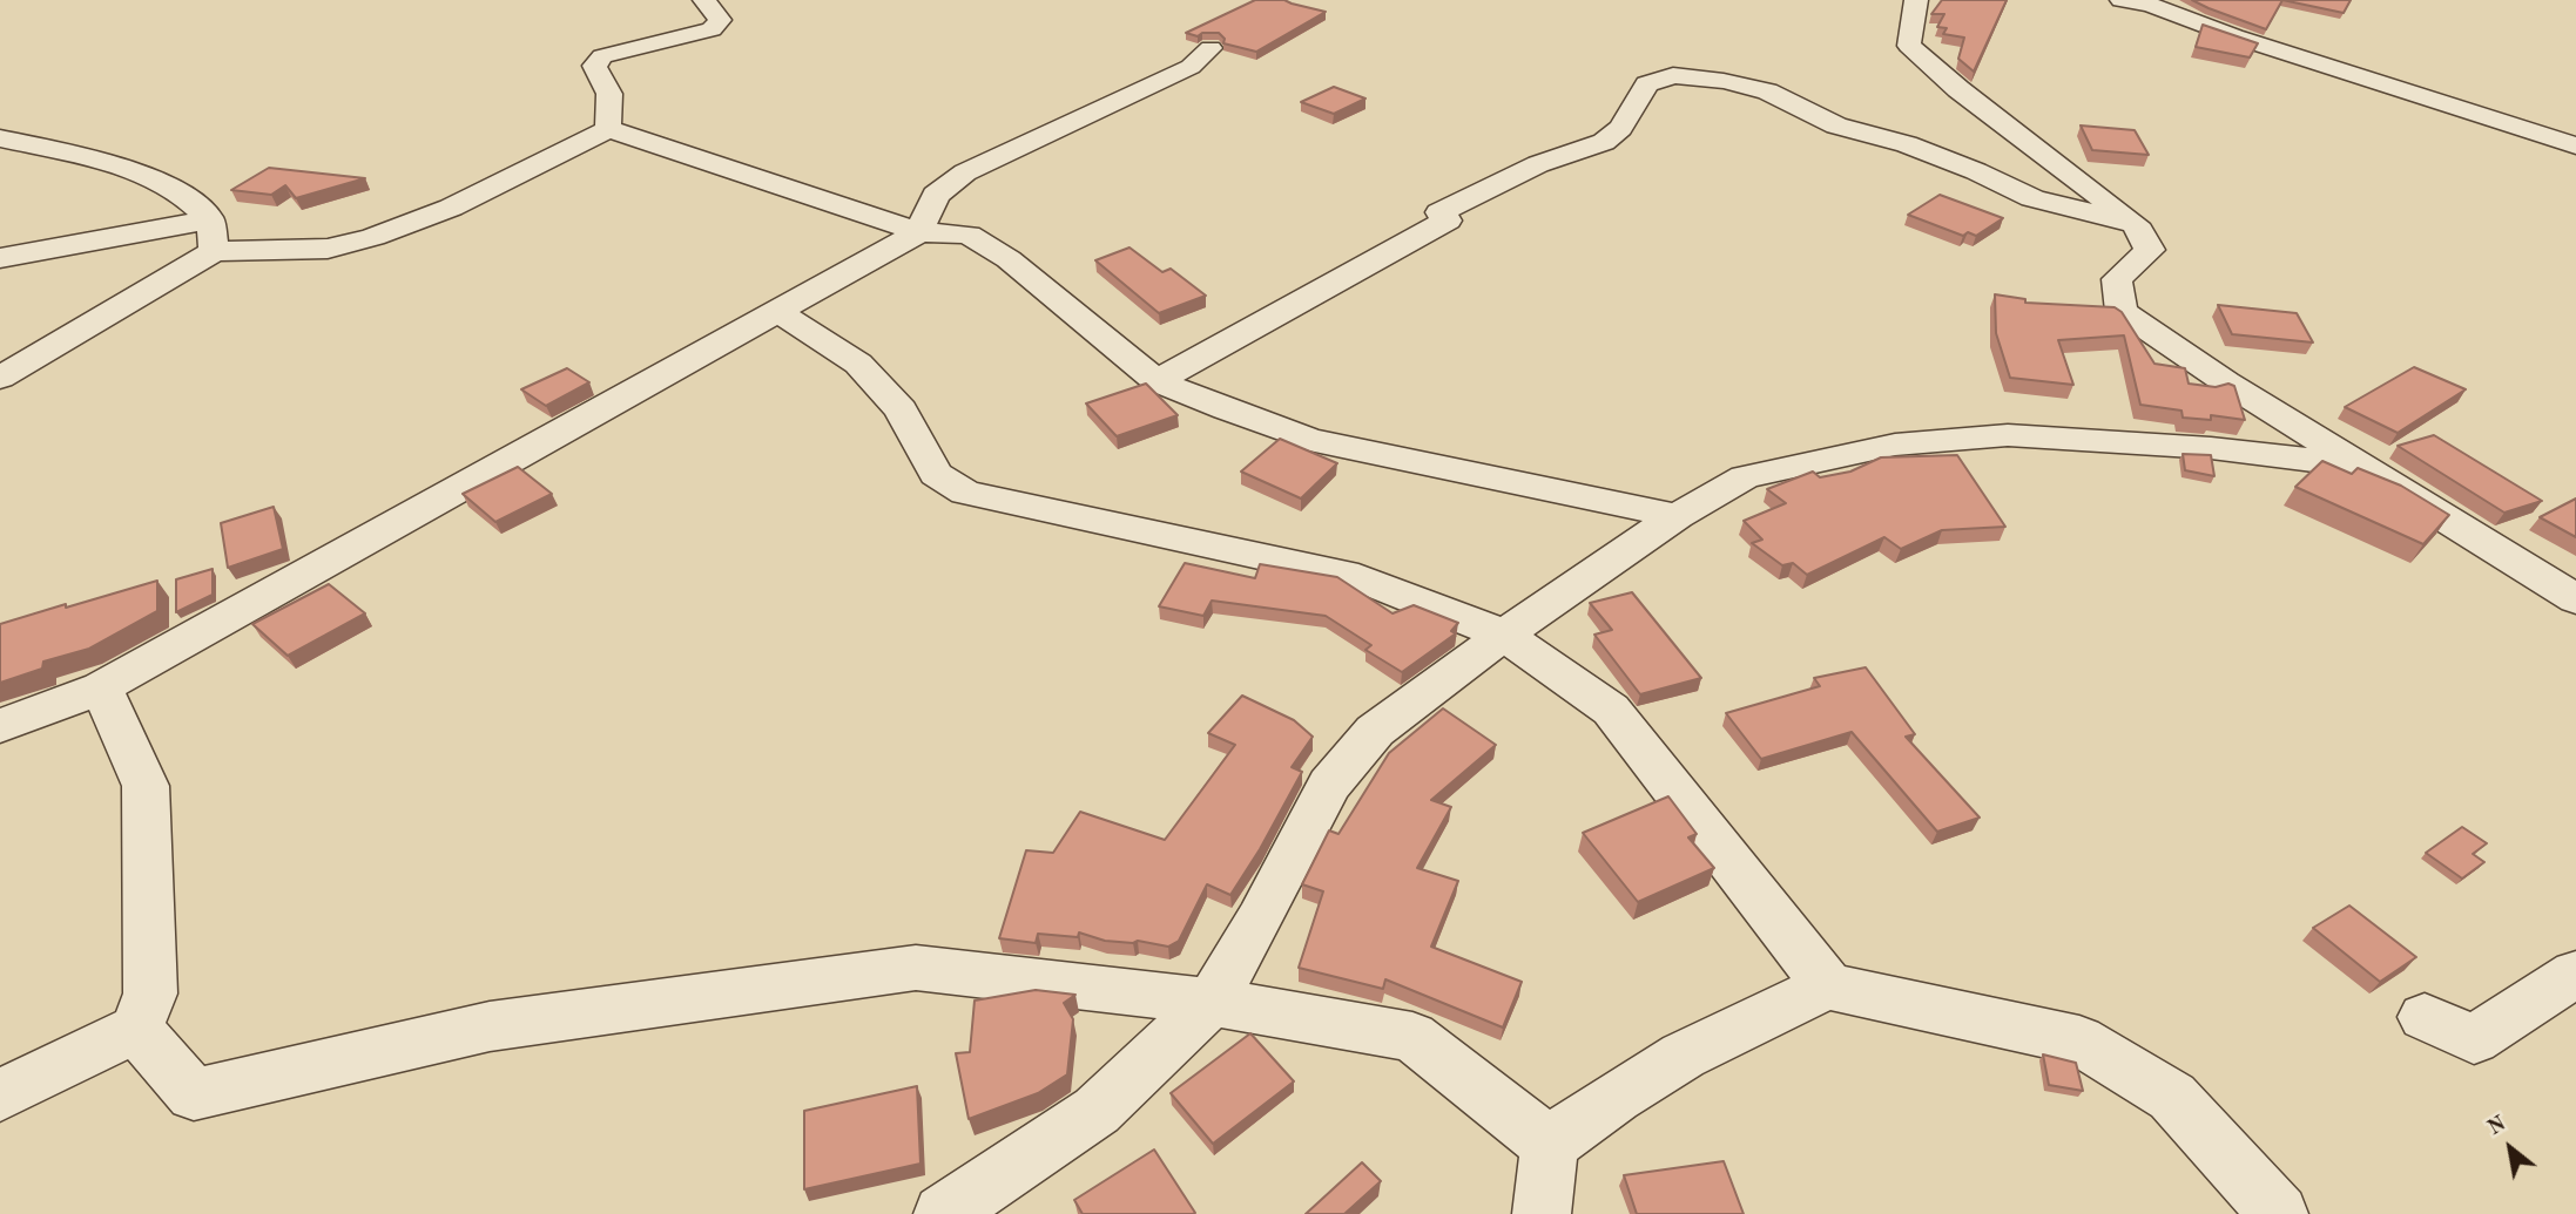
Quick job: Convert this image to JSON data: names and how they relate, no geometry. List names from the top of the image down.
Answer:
{
  "north": "top left"
}
